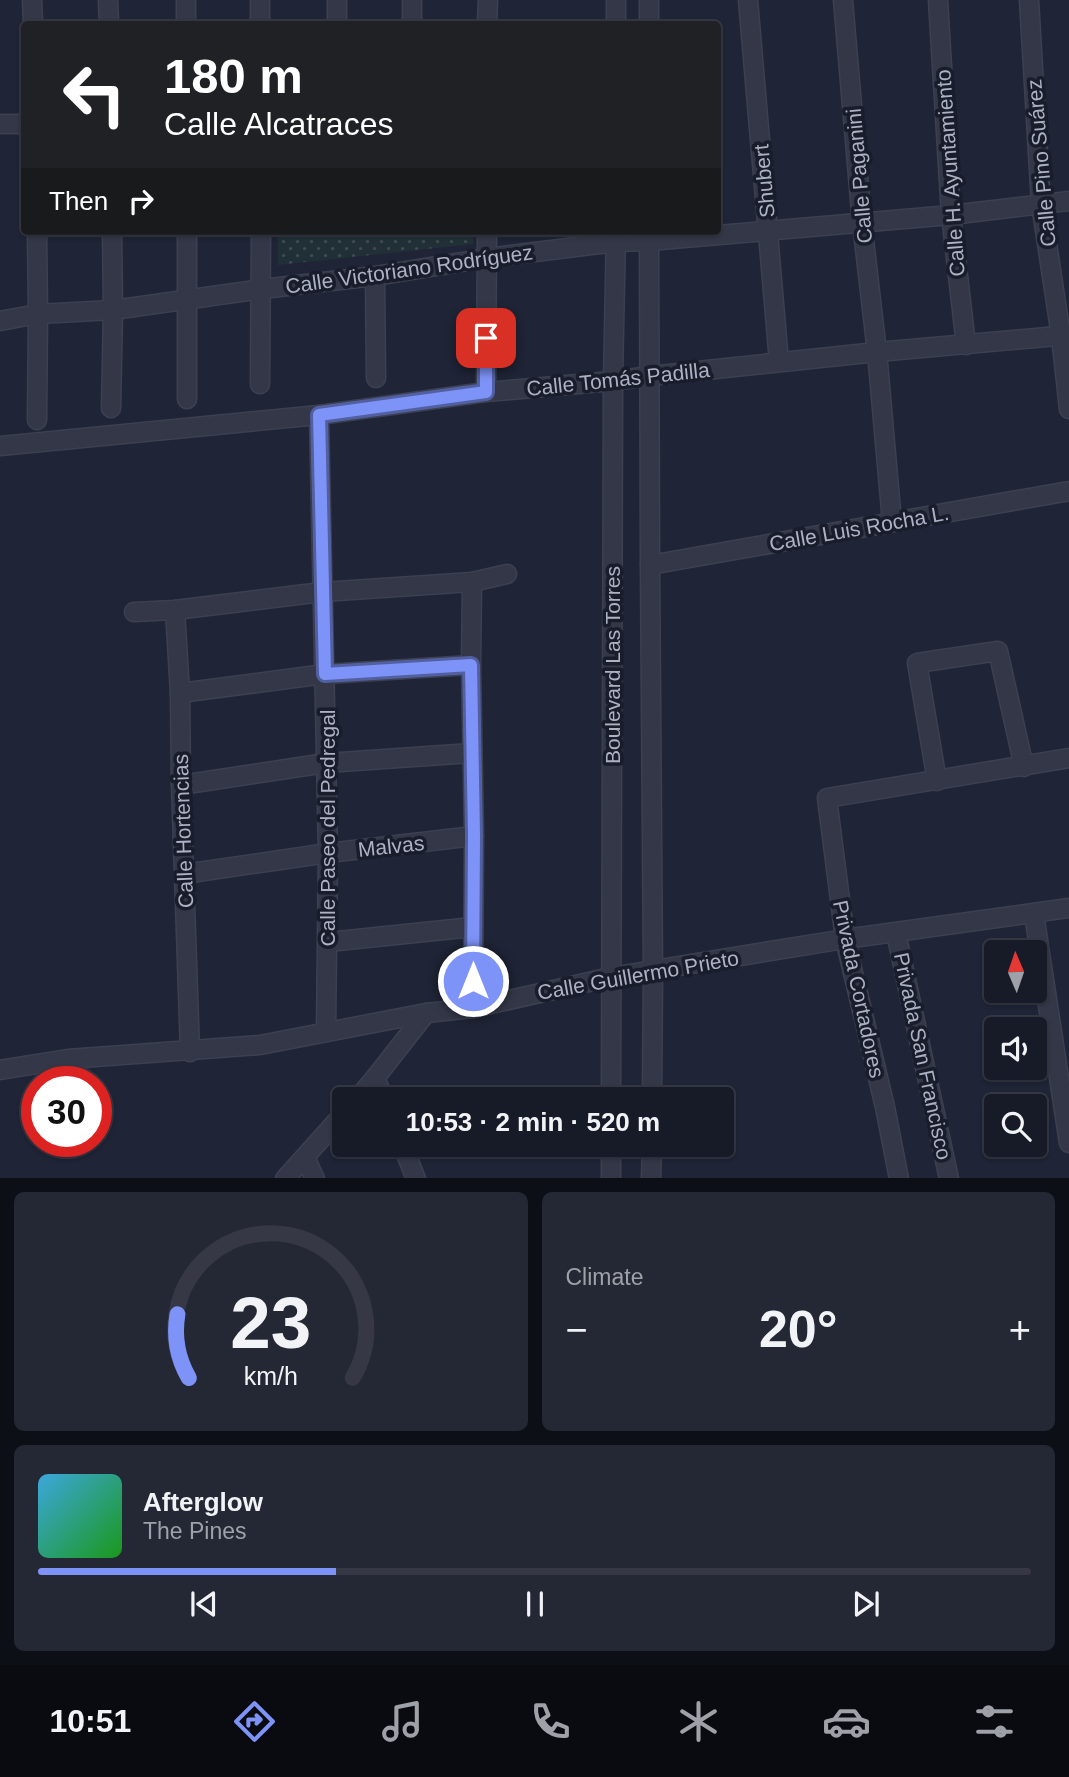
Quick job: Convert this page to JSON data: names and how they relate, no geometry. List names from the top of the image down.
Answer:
{
  "streets": {
    "street": [
      "Calle Pino Suárez",
      "Calle H. Ayuntamiento",
      "Calle Paganini",
      "Shubert",
      "Calle Victoriano Rodríguez",
      "Calle Tomás Padilla",
      "Calle Luis Rocha L.",
      "Boulevard Las Torres",
      "Calle Paseo del Pedregal",
      "Calle Hortencias",
      "Malvas",
      "Calle Guillermo Prieto",
      "Privada Cortadores",
      "Privada San Francisco"
    ]
  },
  "crossings": [
    ["Calle Pino Suárez", "Calle Victoriano Rodríguez"],
    ["Calle Pino Suárez", "Calle Tomás Padilla"],
    ["Calle H. Ayuntamiento", "Calle Victoriano Rodríguez"],
    ["Calle H. Ayuntamiento", "Calle Tomás Padilla"],
    ["Calle Paganini", "Calle Victoriano Rodríguez"],
    ["Calle Paganini", "Calle Tomás Padilla"],
    ["Calle Paganini", "Calle Luis Rocha L."],
    ["Shubert", "Calle Victoriano Rodríguez"],
    ["Shubert", "Calle Tomás Padilla"],
    ["Calle Victoriano Rodríguez", "Boulevard Las Torres"],
    ["Calle Tomás Padilla", "Boulevard Las Torres"],
    ["Calle Tomás Padilla", "Calle Paseo del Pedregal"],
    ["Calle Luis Rocha L.", "Boulevard Las Torres"],
    ["Boulevard Las Torres", "Calle Guillermo Prieto"],
    ["Calle Paseo del Pedregal", "Malvas"],
    ["Calle Paseo del Pedregal", "Calle Guillermo Prieto"],
    ["Calle Hortencias", "Malvas"],
    ["Calle Hortencias", "Calle Guillermo Prieto"],
    ["Calle Guillermo Prieto", "Privada Cortadores"],
    ["Calle Guillermo Prieto", "Privada San Francisco"]
  ],
  "north": "top",
  "page": {
    "turn": ["180 m", "Calle Alcatraces"],
    "then": "Then",
    "limit": "30",
    "trip": "10:53 · 2 min · 520 m",
    "tile": "Climate",
    "heat": ["−", "20°", "+"],
    "song": ["Afterglow", "The Pines"],
    "tabs": "10:51",
    "gauge": ["23", "km/h"]
  }
}
